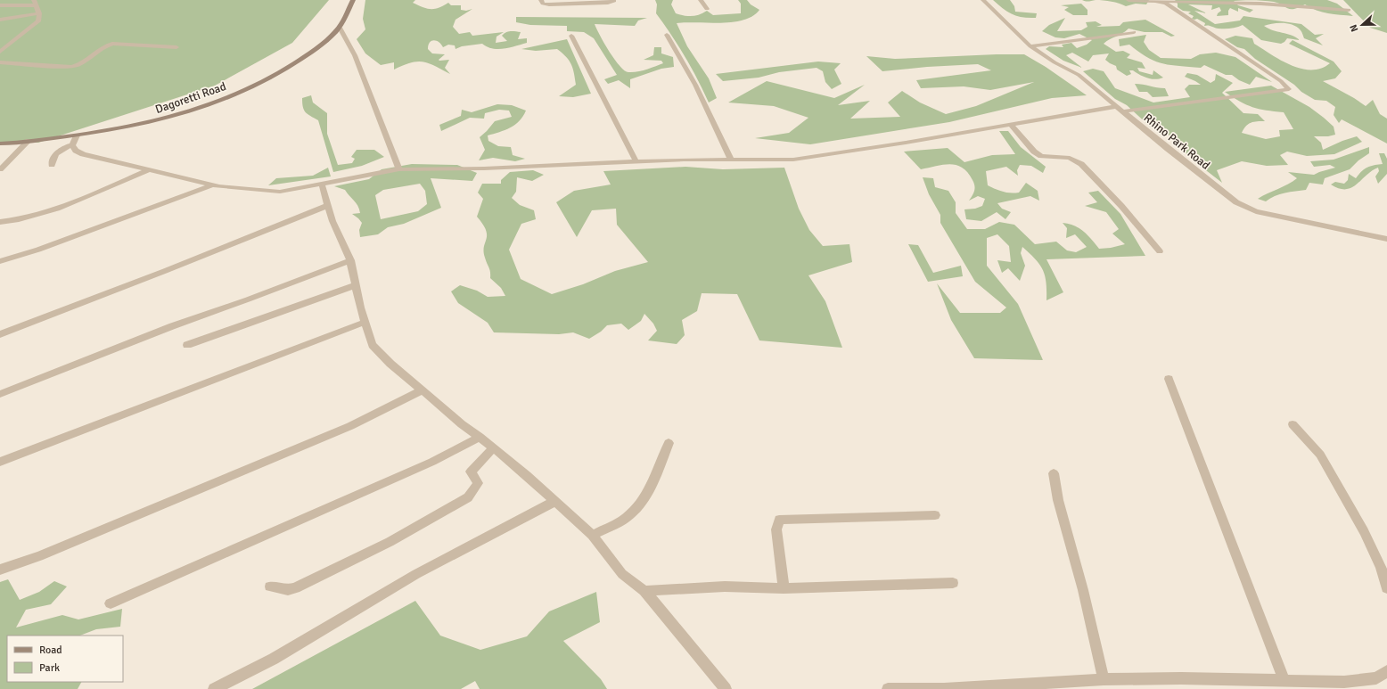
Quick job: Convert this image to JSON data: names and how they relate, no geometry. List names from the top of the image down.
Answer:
{
  "streets": {
    "main road": ["Dagoretti Road"],
    "street": ["Rhino Park Road"]
  },
  "legend": ["Road", "Park"],
  "north": "left"
}
